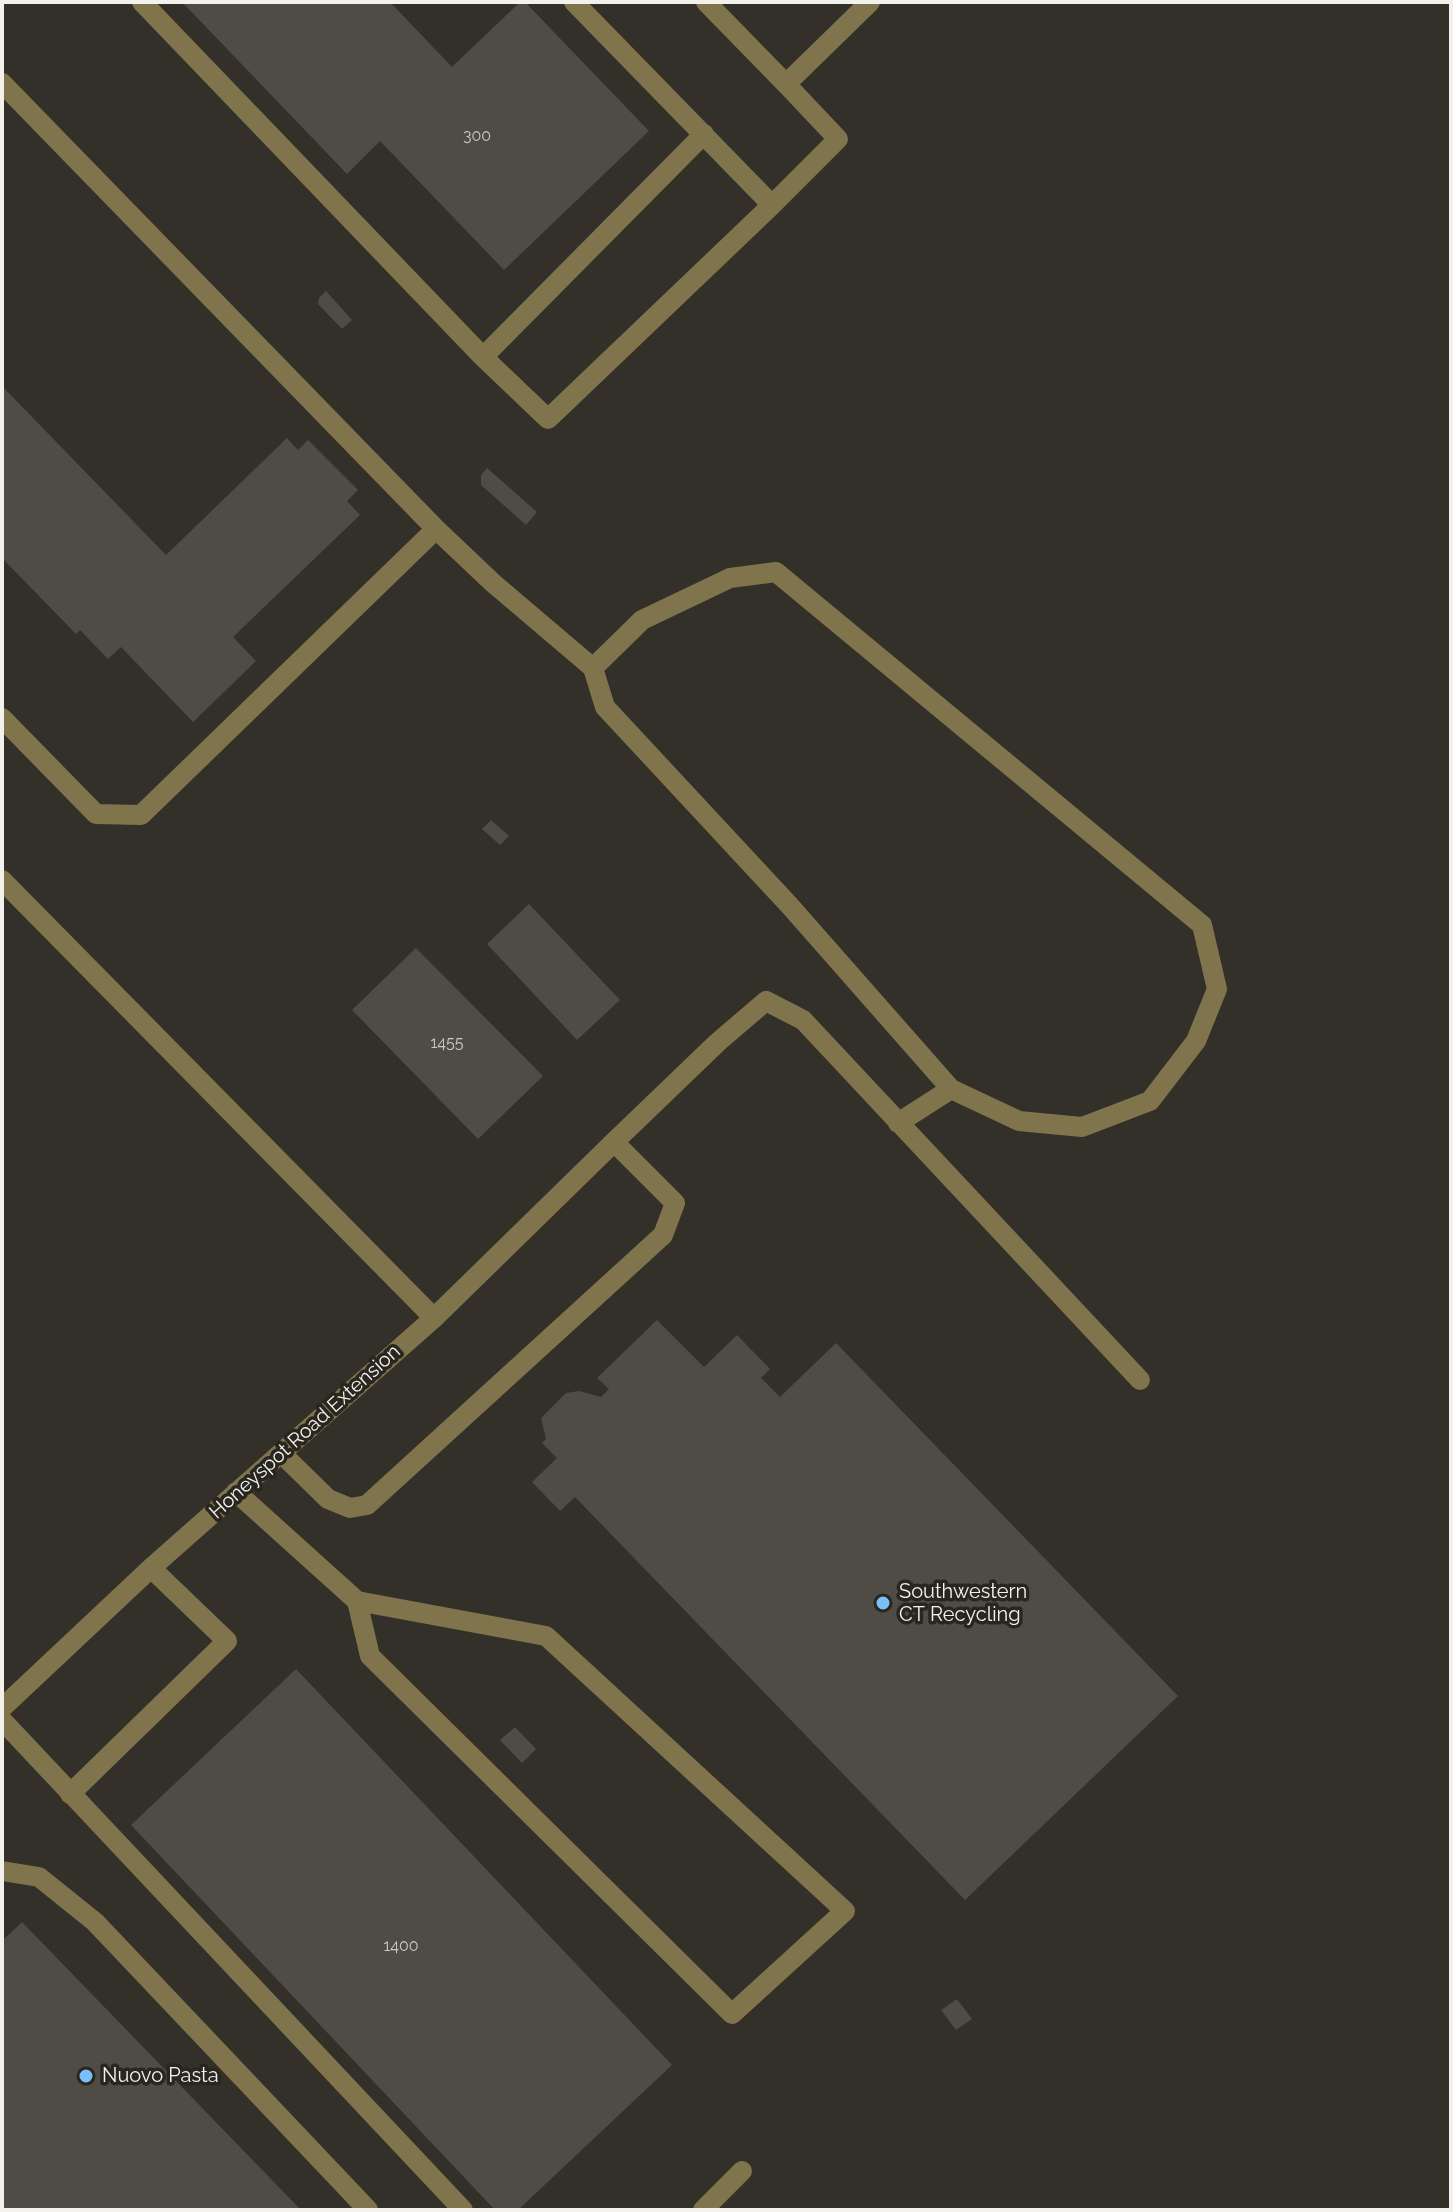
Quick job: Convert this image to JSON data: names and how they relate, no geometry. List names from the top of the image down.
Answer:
{
  "streets": {
    "street": ["Honeyspot Road Extension"]
  },
  "places": ["Southwestern CT Recycling", "Nuovo Pasta"],
  "house_numbers": ["300", "1455", "1400"]
}
